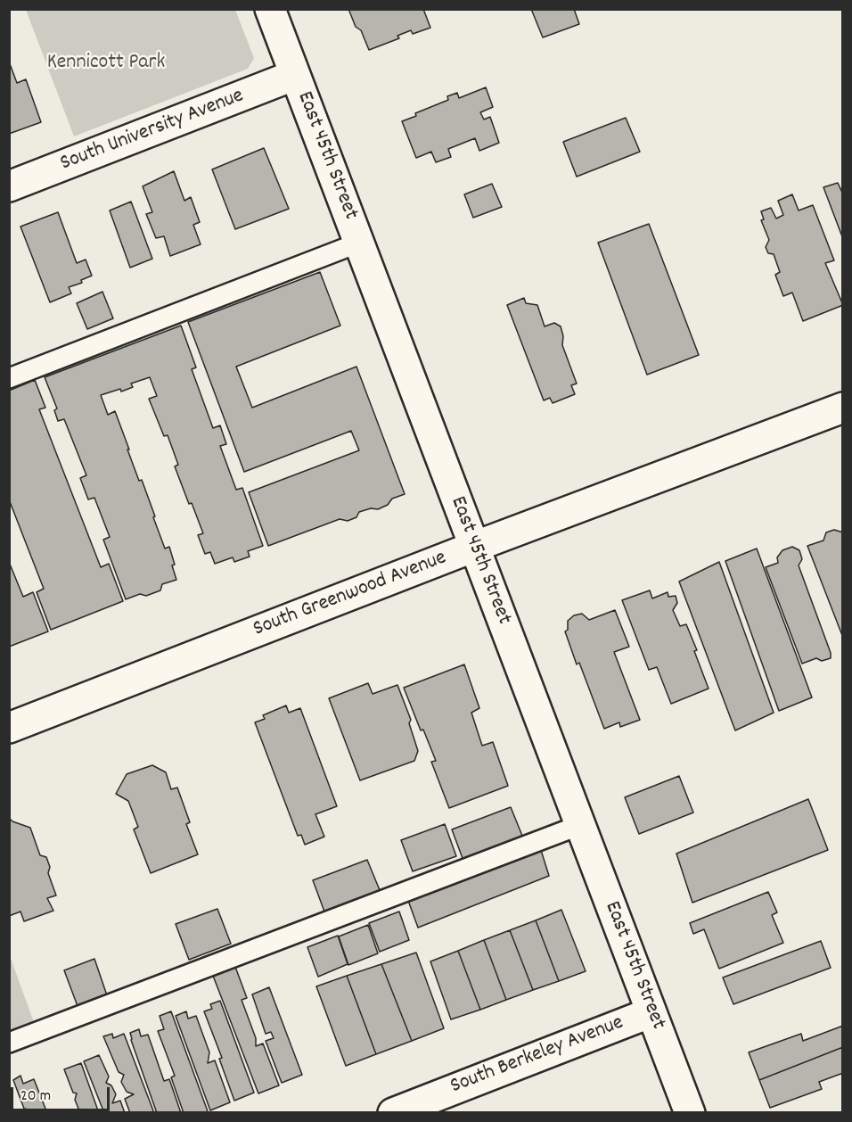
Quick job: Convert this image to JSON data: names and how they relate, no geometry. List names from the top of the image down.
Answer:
{
  "streets": {
    "street": [
      "South University Avenue",
      "East 45th Street",
      "South Greenwood Avenue",
      "South Berkeley Avenue"
    ]
  },
  "crossings": [
    ["South University Avenue", "East 45th Street"],
    ["East 45th Street", "South Greenwood Avenue"],
    ["East 45th Street", "South Berkeley Avenue"]
  ],
  "parks": ["Kennicott Park"],
  "scale_bar": "20 m"
}
